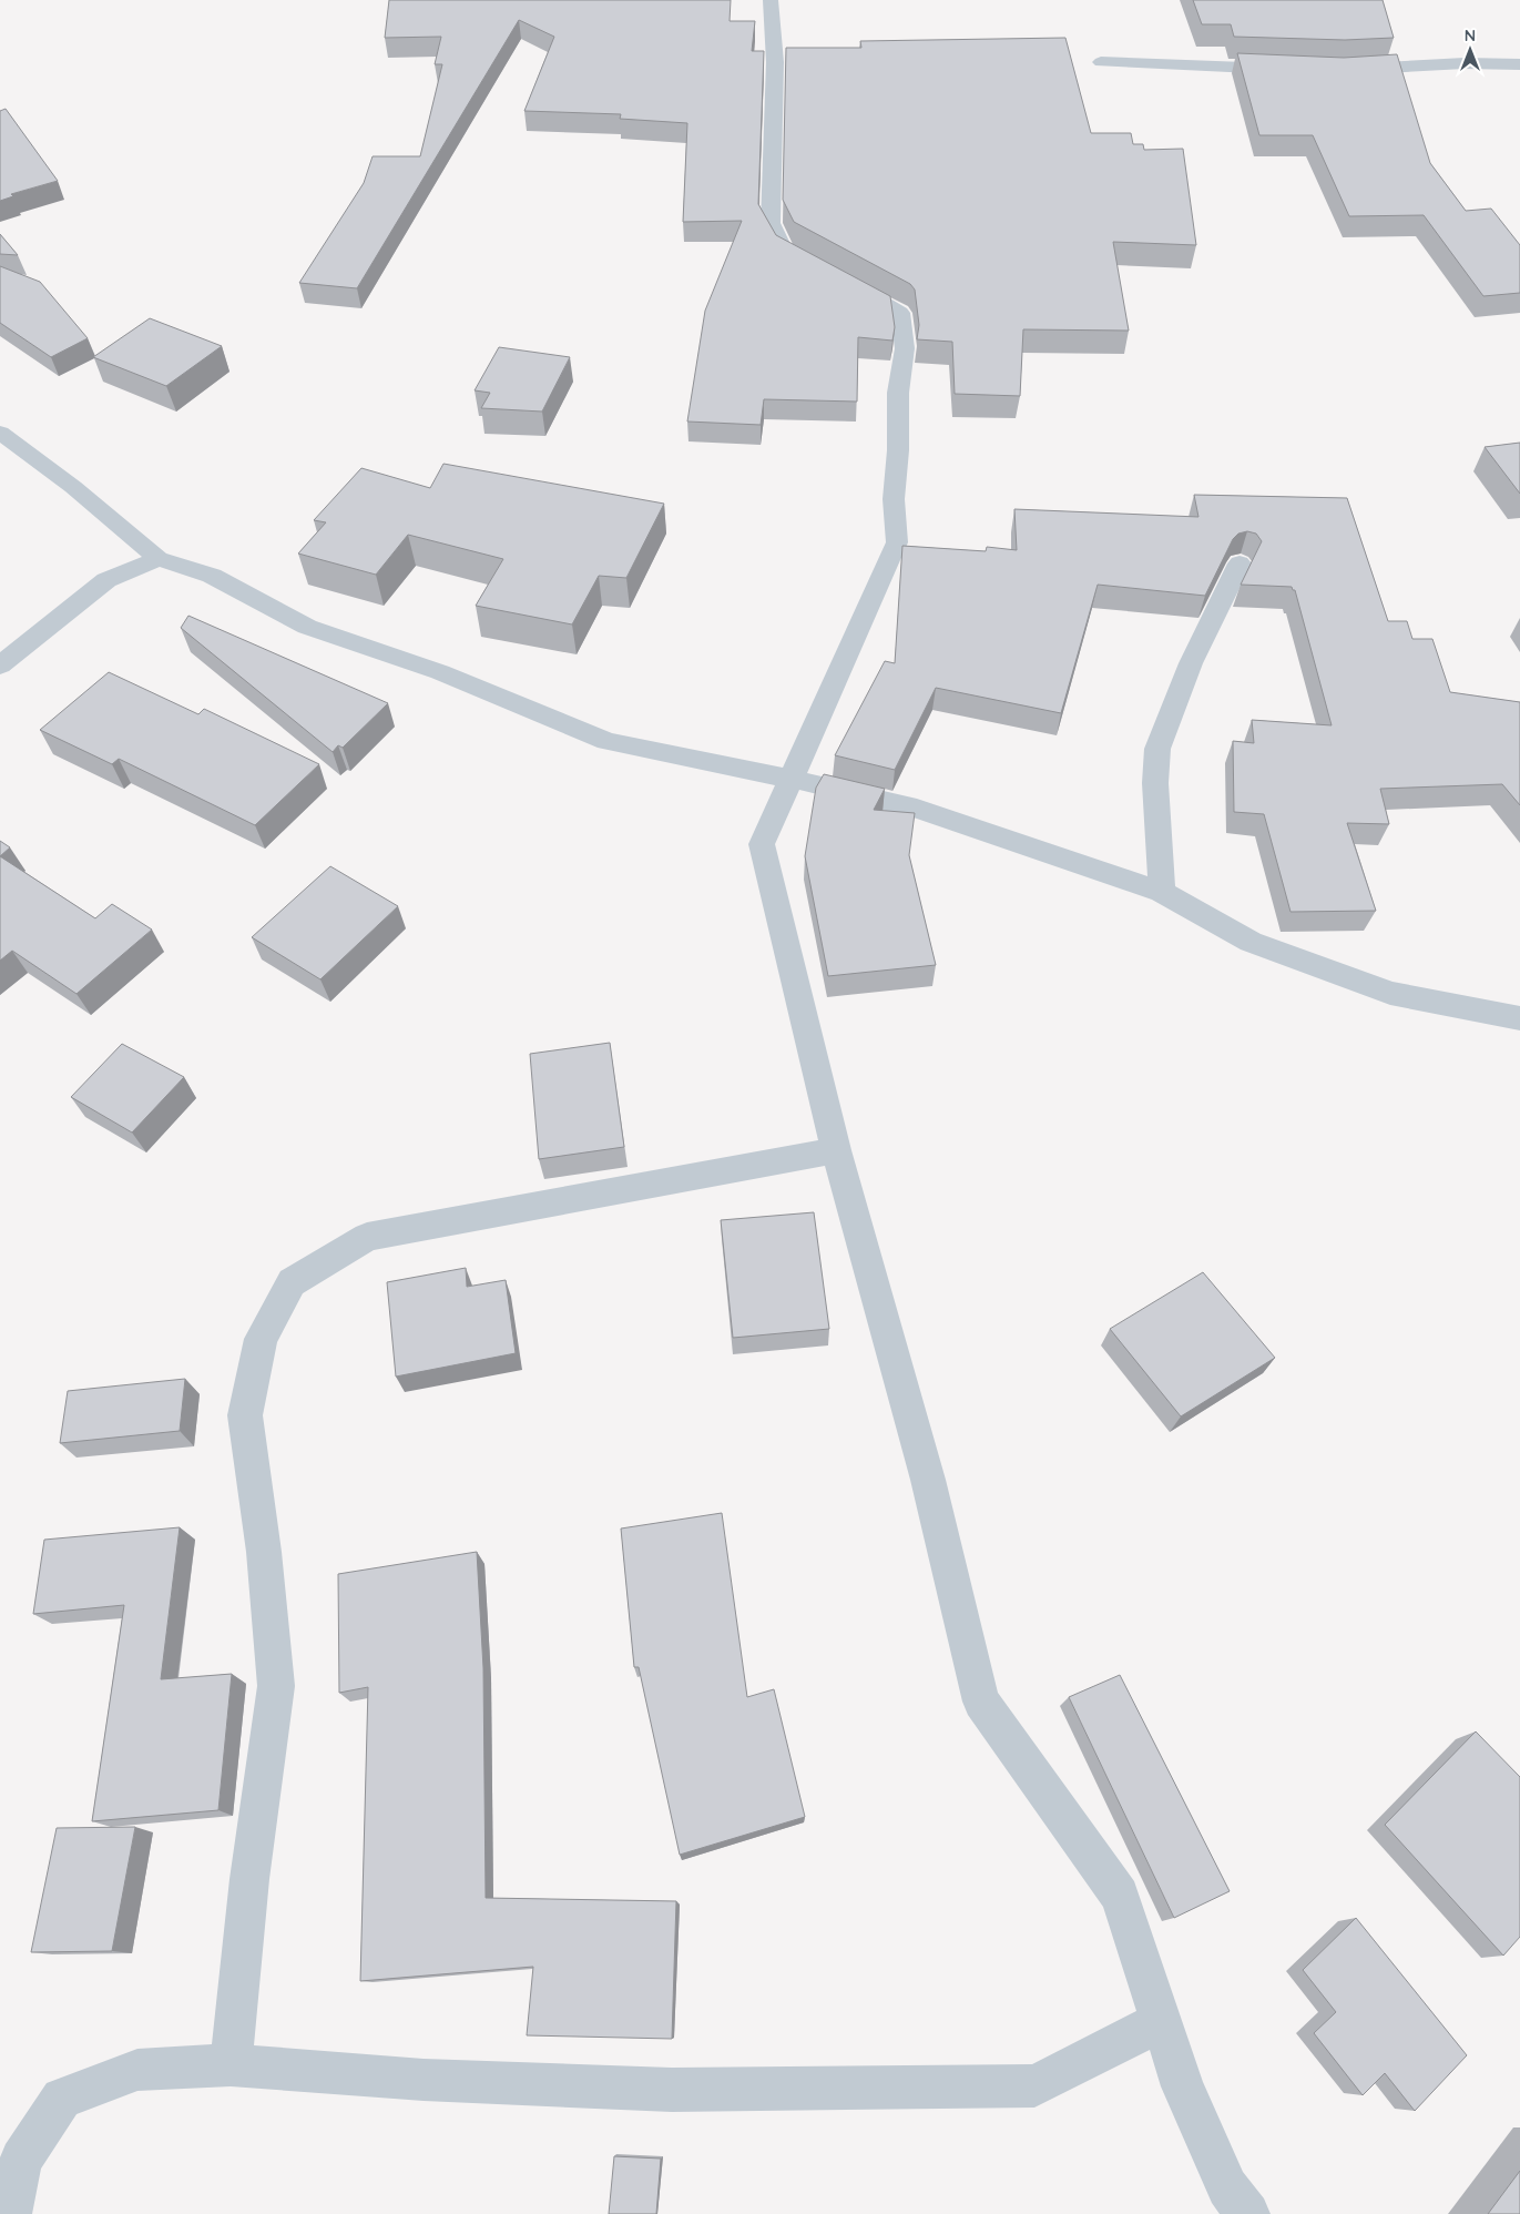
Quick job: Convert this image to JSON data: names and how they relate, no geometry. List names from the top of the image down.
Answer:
{
  "north": "top"
}
